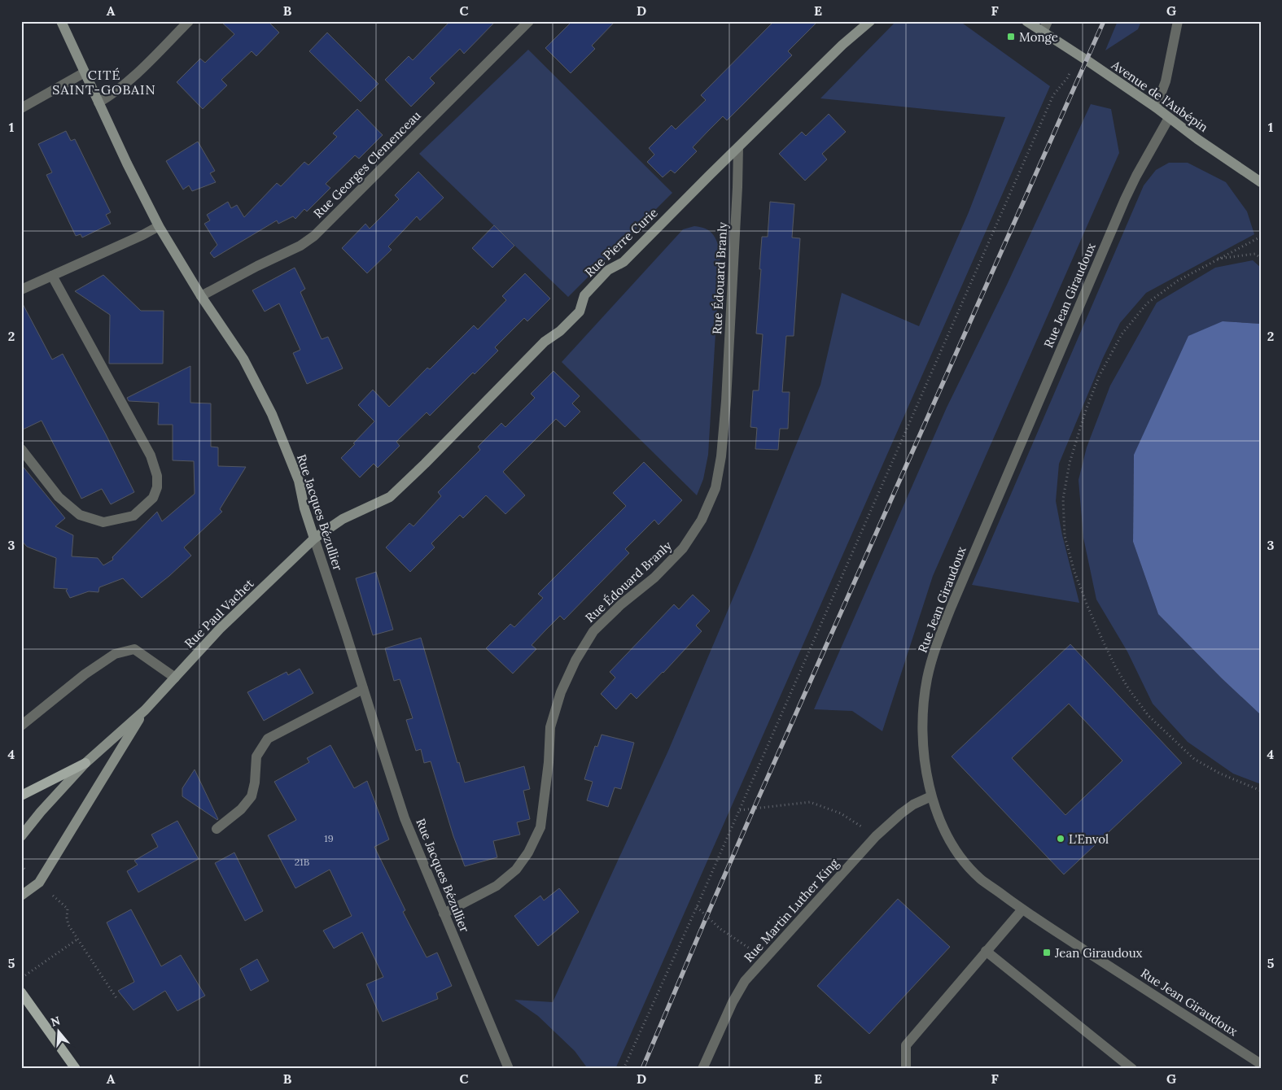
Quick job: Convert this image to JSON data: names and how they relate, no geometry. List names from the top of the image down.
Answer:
{
  "streets": {
    "street": [
      "Avenue de l'Aubépin",
      "Rue Georges Clemenceau",
      "Rue Pierre Curie",
      "Rue Édouard Branly",
      "Rue Jean Giraudoux",
      "Rue Jacques Bézullier",
      "Rue Paul Vachet",
      "Rue Martin Luther King"
    ]
  },
  "crossings": [
    ["Avenue de l'Aubépin", "Rue Jean Giraudoux"],
    ["Rue Georges Clemenceau", "Rue Jacques Bézullier"],
    ["Rue Pierre Curie", "Rue Édouard Branly"],
    ["Rue Pierre Curie", "Rue Jacques Bézullier"],
    ["Rue Pierre Curie", "Rue Paul Vachet"],
    ["Rue Édouard Branly", "Rue Jacques Bézullier"],
    ["Rue Jean Giraudoux", "Rue Martin Luther King"],
    ["Rue Jacques Bézullier", "Rue Paul Vachet"]
  ],
  "districts": ["CITÉ SAINT-GOBAIN"],
  "places": {
    "transit": ["Monge", "Jean Giraudoux"],
    "other": ["L'Envol"]
  },
  "house_numbers": ["19", "21B"],
  "north": "top",
  "grid": {
    "columns": [
      "A",
      "B",
      "C",
      "D",
      "E",
      "F",
      "G"
    ],
    "rows": [
      "1",
      "2",
      "3",
      "4",
      "5"
    ]
  }
}
